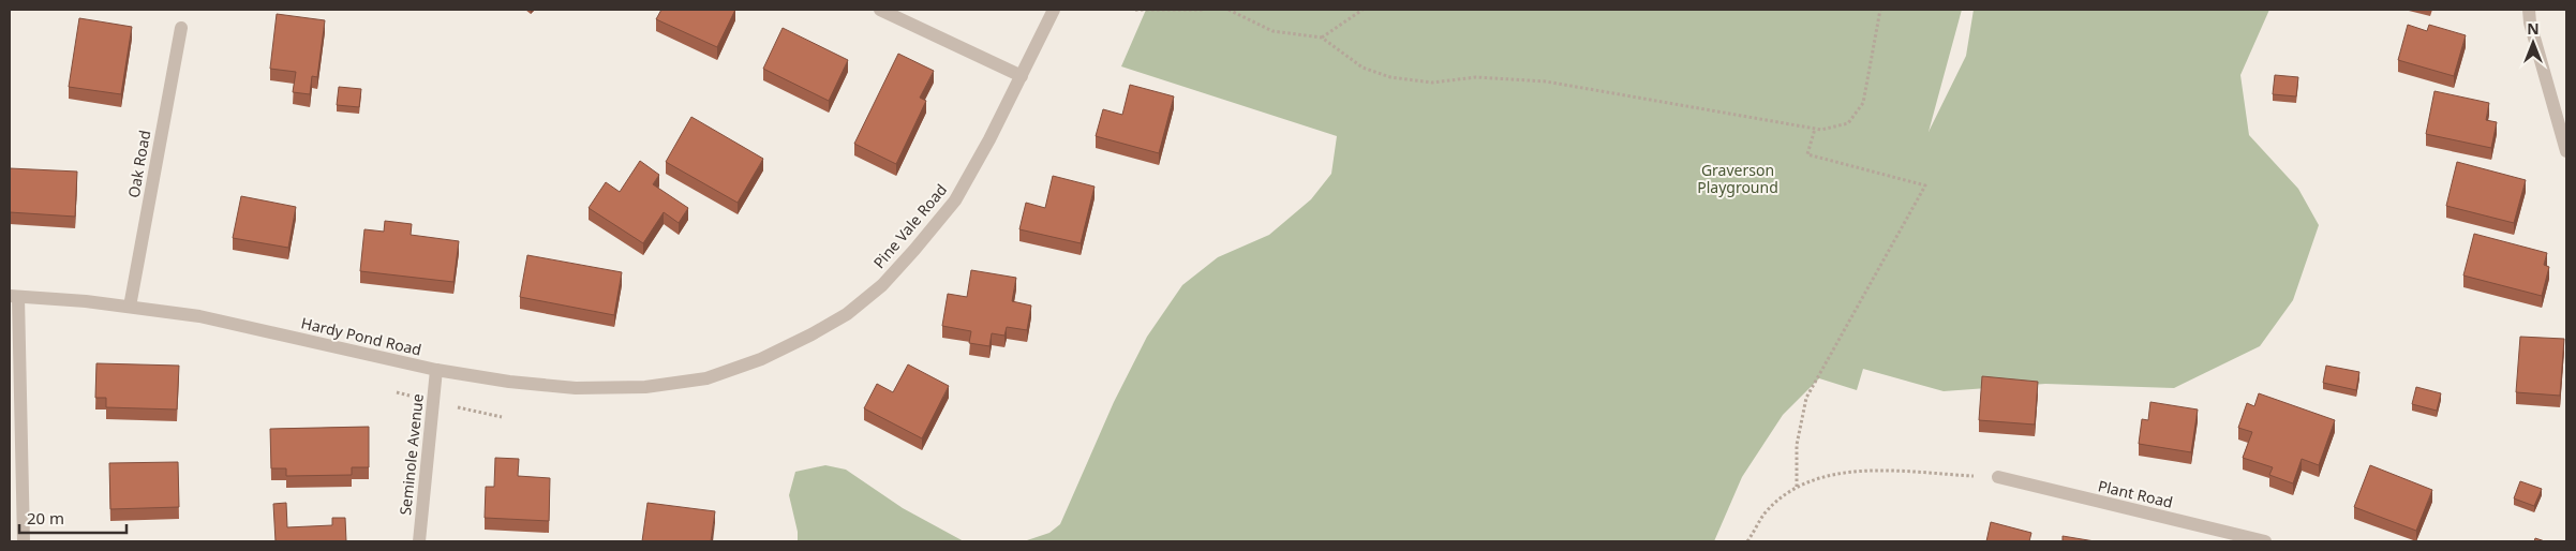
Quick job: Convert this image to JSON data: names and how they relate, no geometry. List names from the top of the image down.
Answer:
{
  "streets": {
    "street": [
      "Oak Road",
      "Pine Vale Road",
      "Hardy Pond Road",
      "Seminole Avenue",
      "Plant Road"
    ]
  },
  "crossings": [
    ["Oak Road", "Hardy Pond Road"],
    ["Pine Vale Road", "Hardy Pond Road"],
    ["Hardy Pond Road", "Seminole Avenue"]
  ],
  "parks": ["Graverson Playground"],
  "scale_bar": "20 m",
  "north": "top"
}
